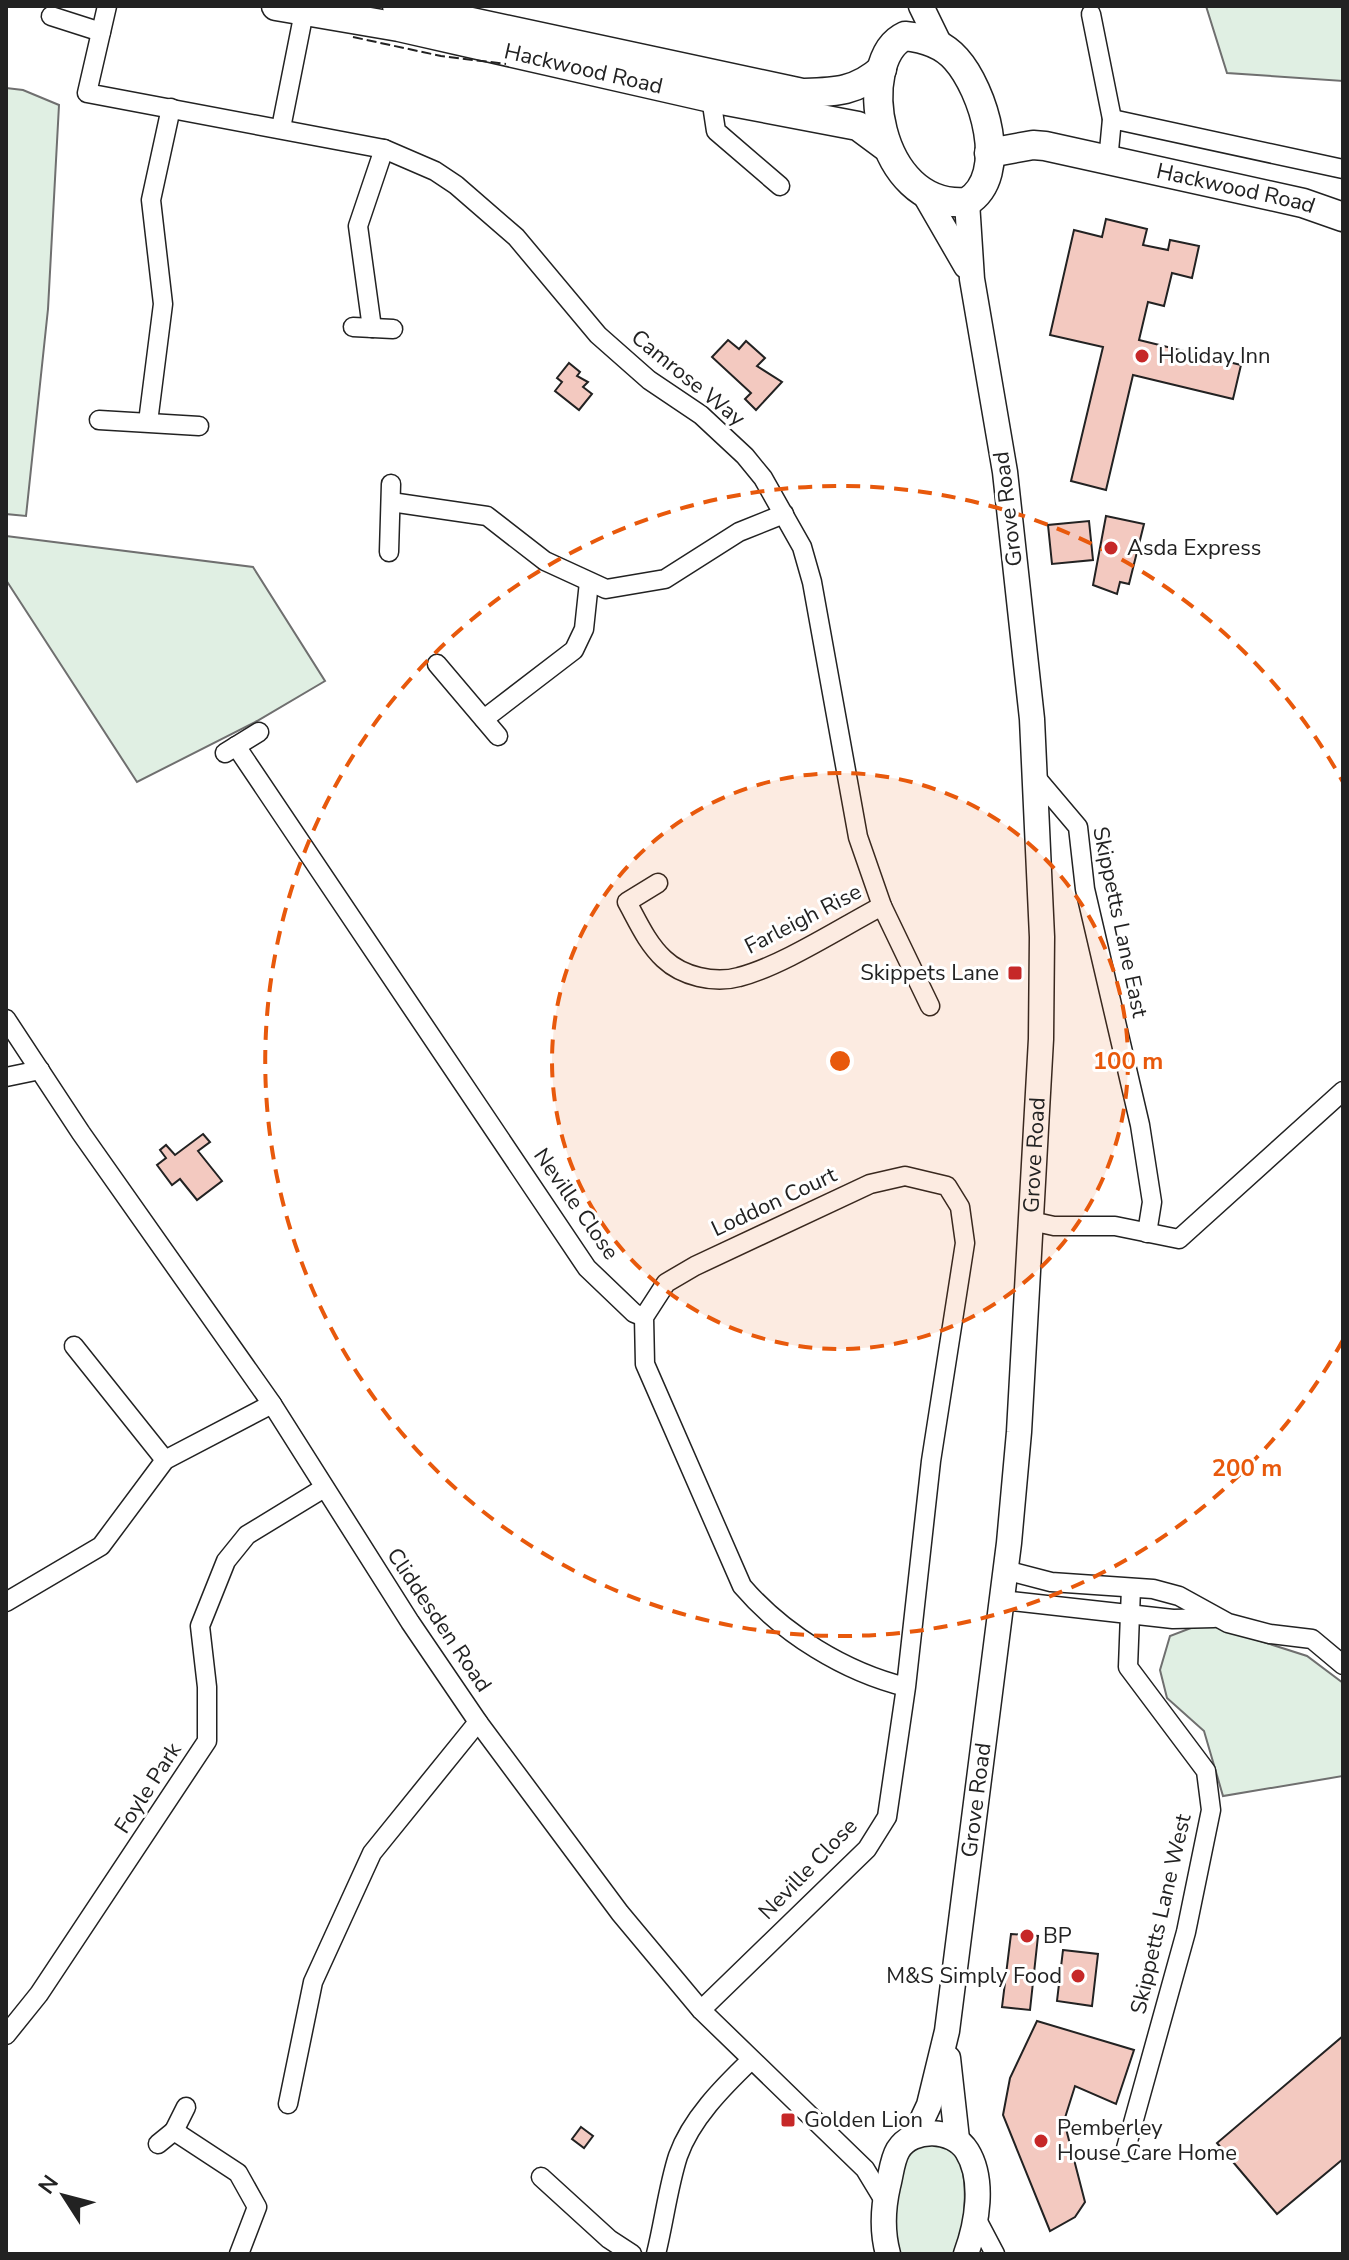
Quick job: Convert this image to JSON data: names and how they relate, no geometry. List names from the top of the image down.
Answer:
{
  "streets": {
    "main road": ["Hackwood Road"],
    "street": [
      "Camrose Way",
      "Grove Road",
      "Farleigh Rise",
      "Skippetts Lane East",
      "Loddon Court",
      "Neville Close",
      "Cliddesden Road",
      "Foyle Park",
      "Skippetts Lane West"
    ]
  },
  "crossings": [
    ["Hackwood Road", "Grove Road"],
    ["Camrose Way", "Farleigh Rise"],
    ["Grove Road", "Skippetts Lane East"],
    ["Loddon Court", "Neville Close"],
    ["Neville Close", "Cliddesden Road"],
    ["Cliddesden Road", "Foyle Park"]
  ],
  "places": {
    "other": [
      "Holiday Inn",
      "Asda Express",
      "BP",
      "M&S Simply Food",
      "Pemberley House Care Home"
    ],
    "transit": ["Skippets Lane", "Golden Lion"]
  },
  "north": "top left",
  "rings": ["100 m", "200 m"]
}
